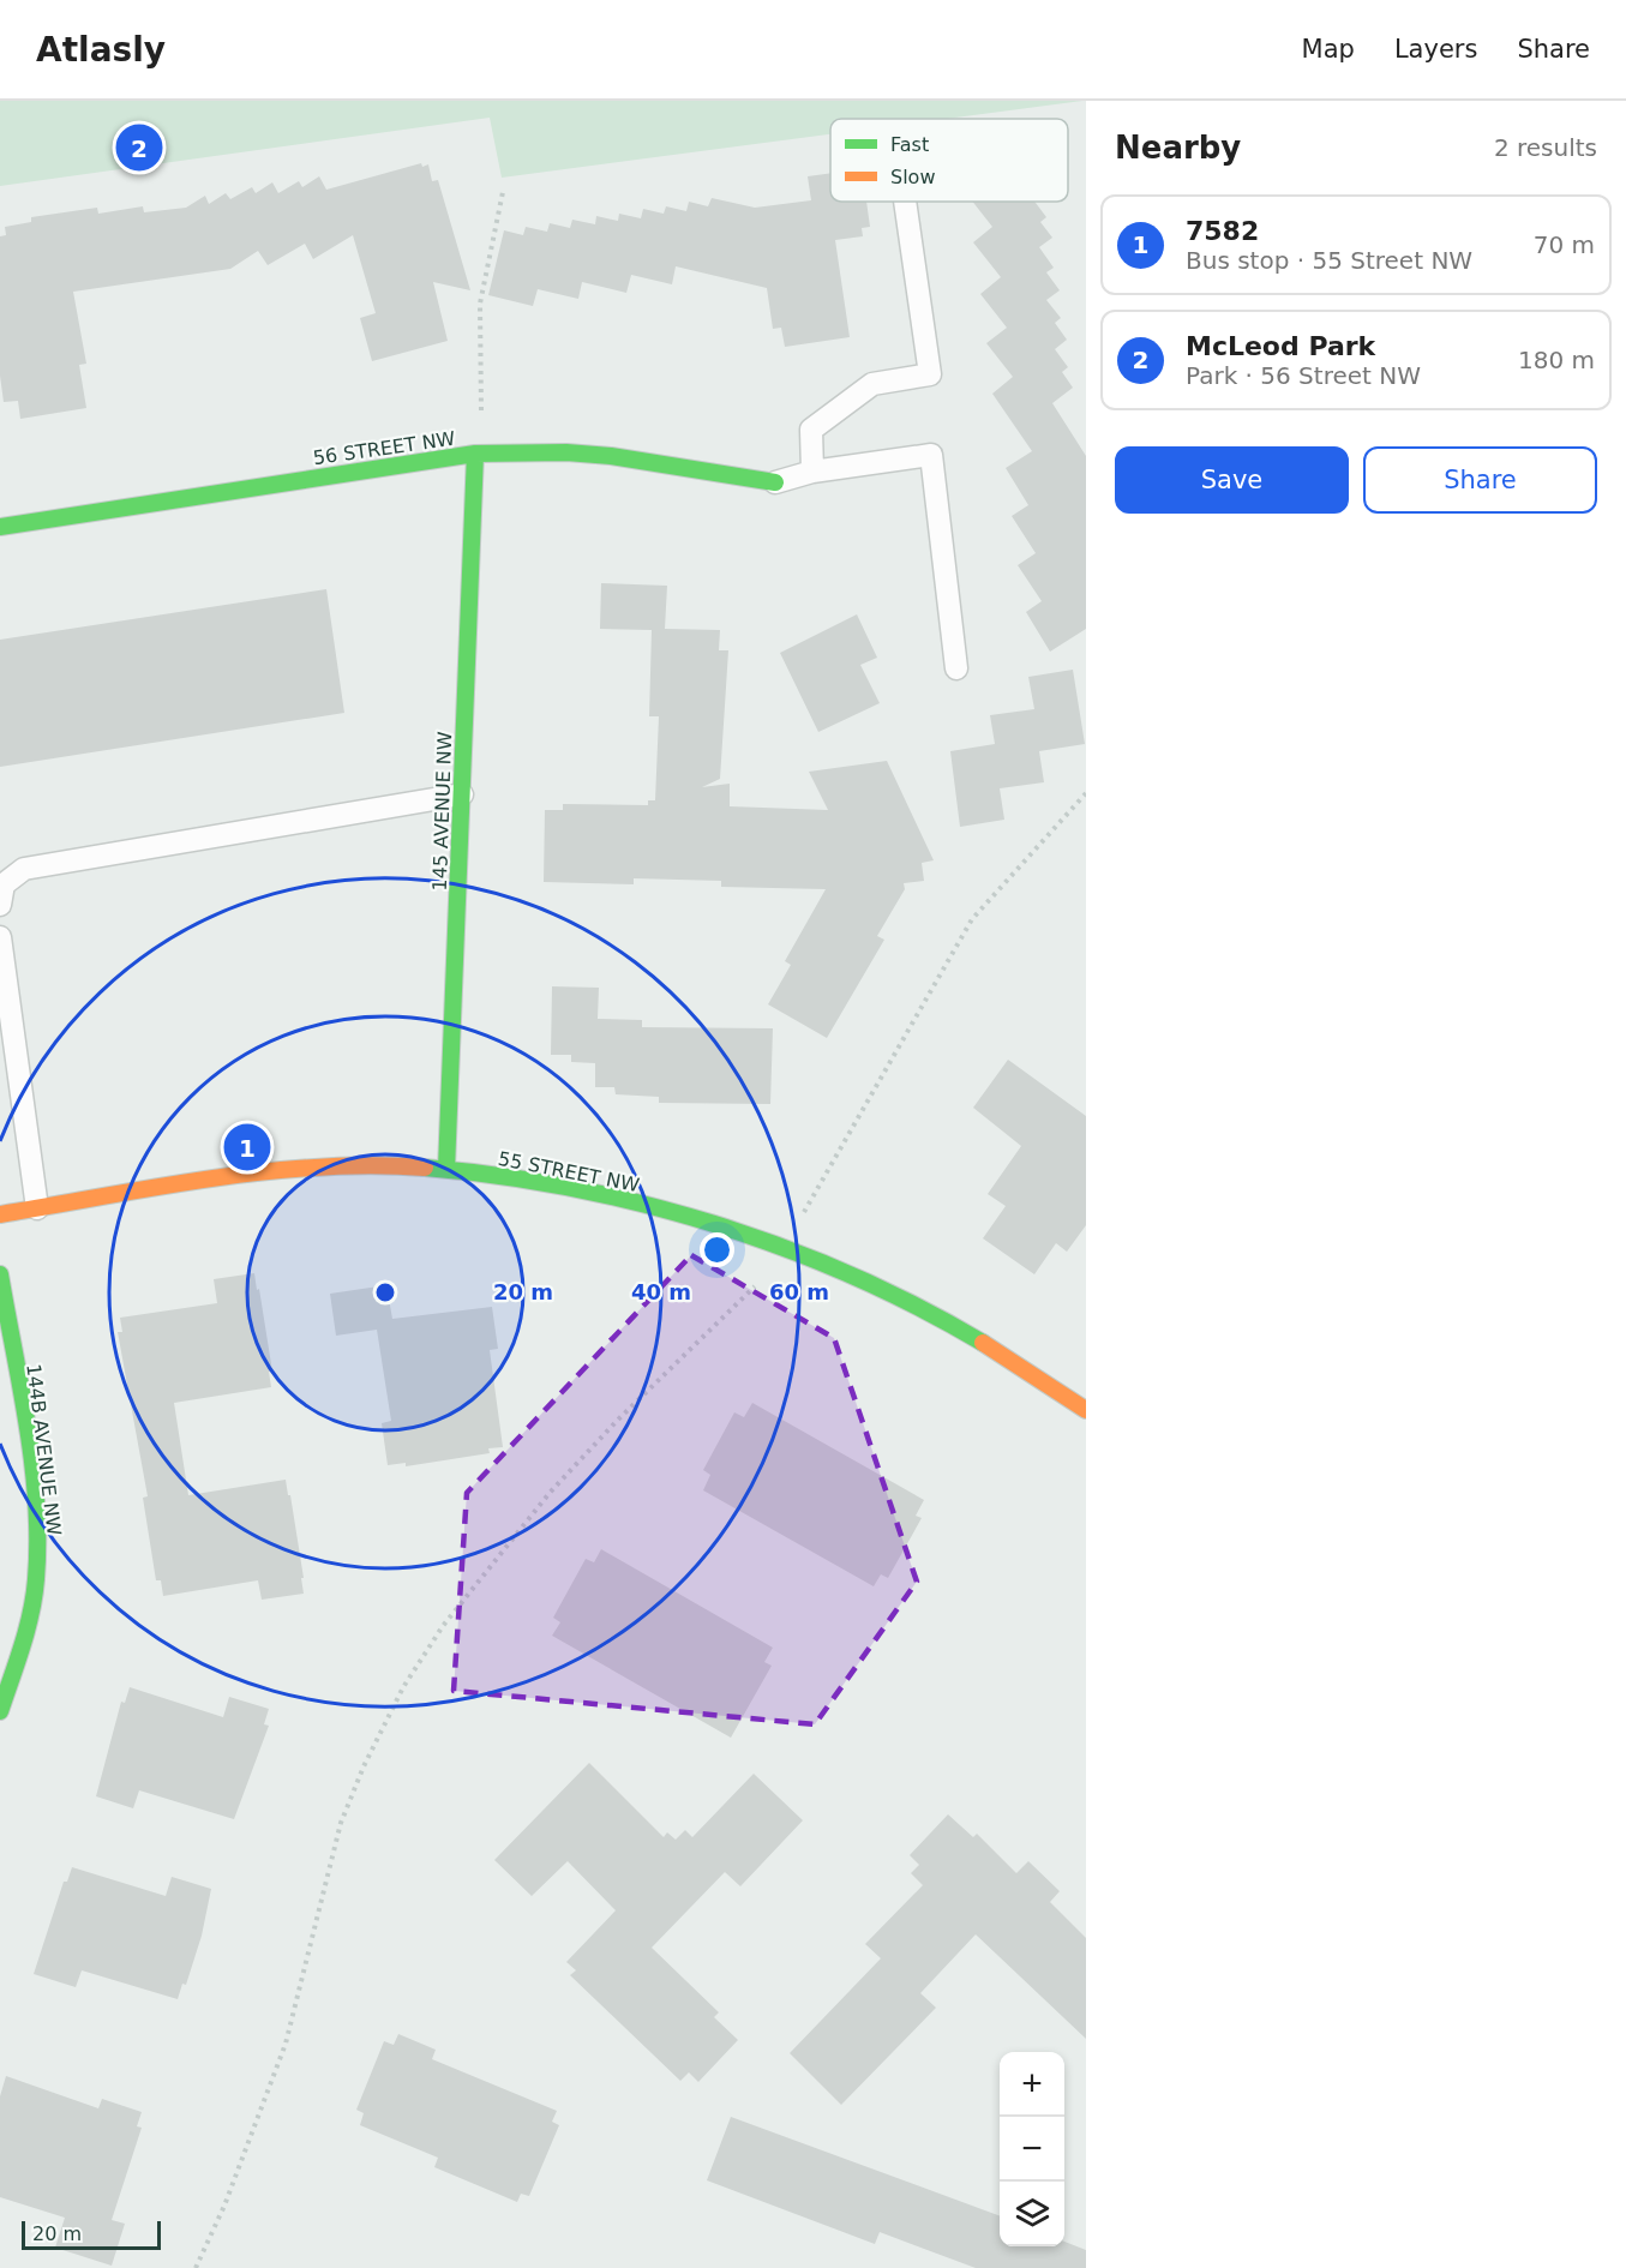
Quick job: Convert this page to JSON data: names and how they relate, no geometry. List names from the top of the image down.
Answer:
{
  "streets": {
    "street": [
      "56 STREET NW",
      "145 AVENUE NW",
      "55 STREET NW",
      "144B AVENUE NW"
    ]
  },
  "crossings": [
    ["56 STREET NW", "145 AVENUE NW"],
    ["145 AVENUE NW", "55 STREET NW"]
  ],
  "legend": ["Fast", "Slow"],
  "scale_bar": "20 m",
  "page": {
    "header": "Atlasly",
    "nav": ["Map", "Layers", "Share"],
    "heading": ["Nearby", "2 results"],
    "pins": ["2", "1"],
    "list": [
      {
        "mark": "1",
        "name": "7582",
        "note": "Bus stop · 55 Street NW",
        "value": "70 m"
      },
      {
        "mark": "2",
        "name": "McLeod Park",
        "note": "Park · 56 Street NW",
        "value": "180 m"
      }
    ],
    "buttons": ["Save", "Share"],
    "map_buttons": ["+", "−"],
    "scale": "20 m"
  },
  "rings": ["20 m", "40 m", "60 m"]
}
